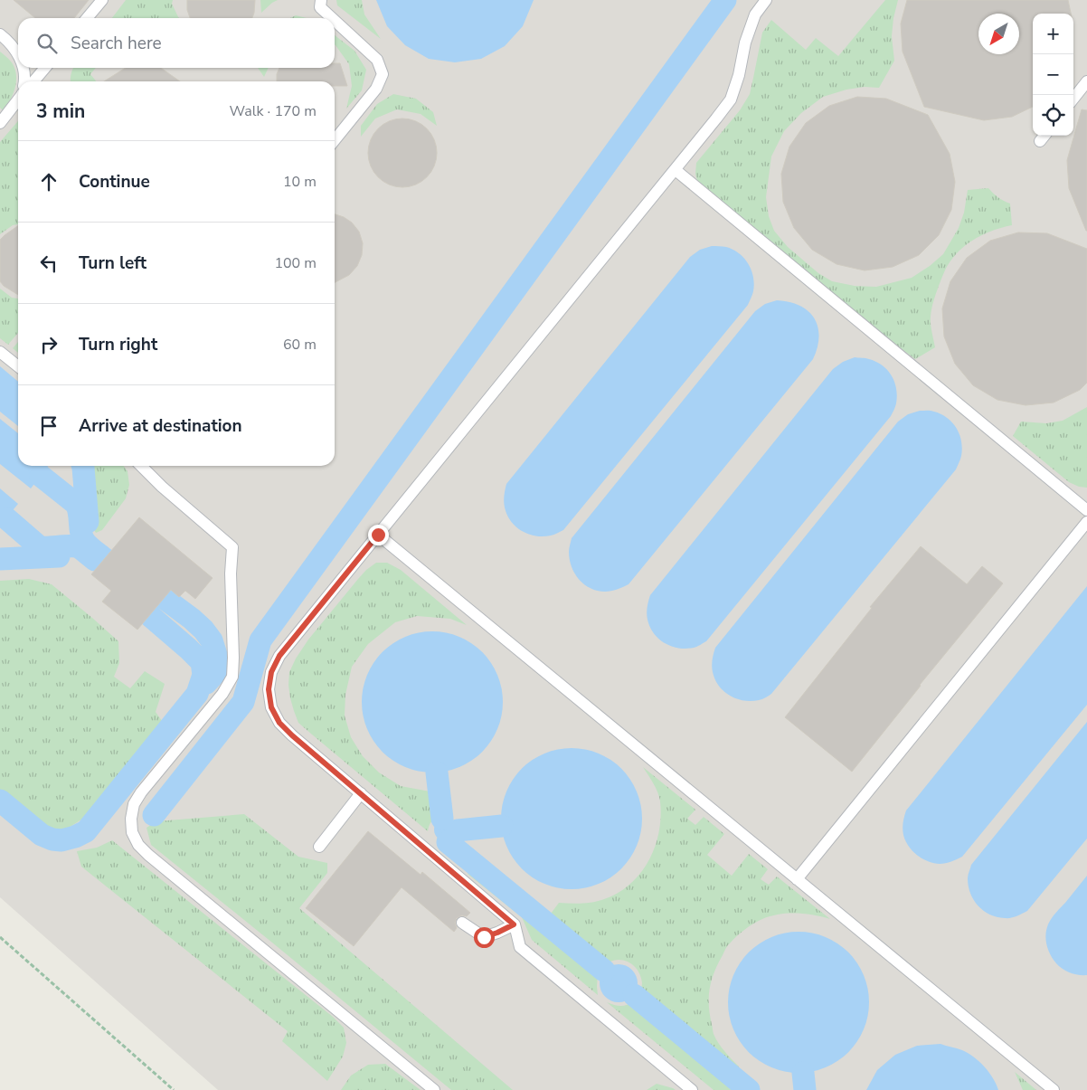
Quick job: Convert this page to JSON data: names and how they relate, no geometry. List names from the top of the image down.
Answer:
{
  "north": "bottom left",
  "page": {
    "map_buttons": ["+", "−"],
    "search": "Search here",
    "heading": ["3 min", "Walk · 170 m"],
    "list": [
      ["Continue", "10 m"],
      ["Turn left", "100 m"],
      ["Turn right", "60 m"],
      "Arrive at destination"
    ]
  }
}
